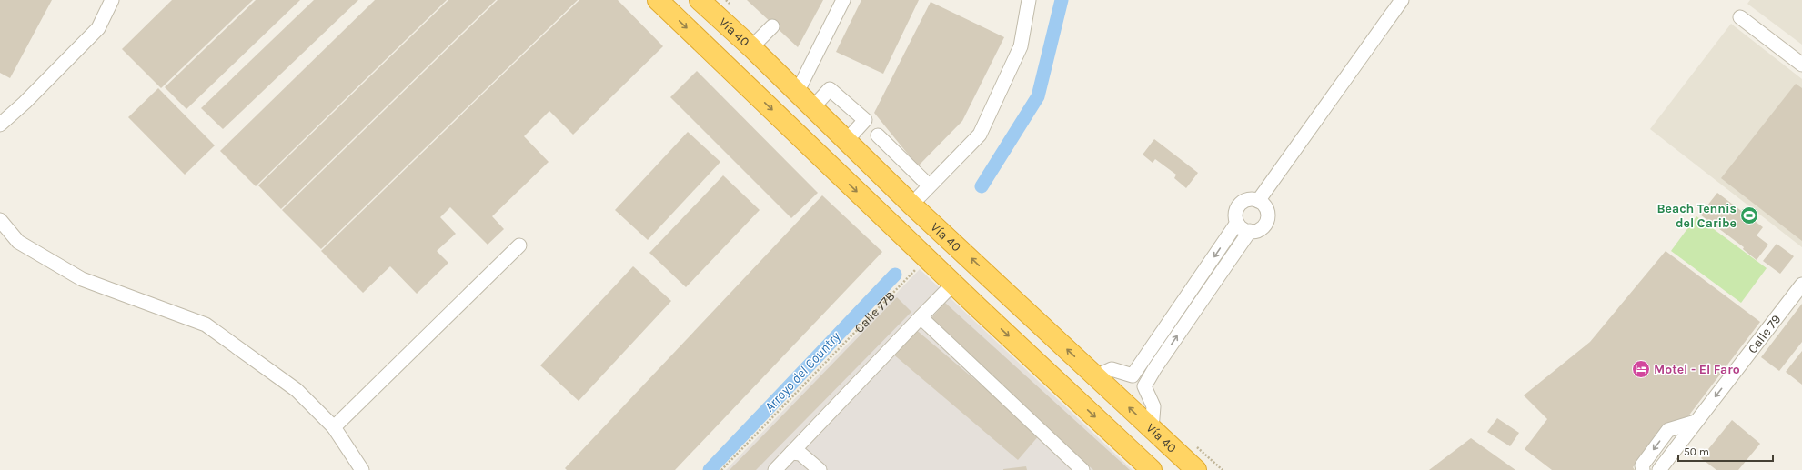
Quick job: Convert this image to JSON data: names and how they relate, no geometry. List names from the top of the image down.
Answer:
{
  "streets": {
    "highway": ["Vía 40"],
    "street": ["Calle 79"],
    "path": ["Calle 77B"]
  },
  "one_way": ["Calle 79"],
  "water": ["Arroyo del Country"],
  "places": {
    "sports": ["Beach Tennis del Caribe"],
    "hotel": ["Motel - El Faro"]
  },
  "scale_bar": "50 m"
}
